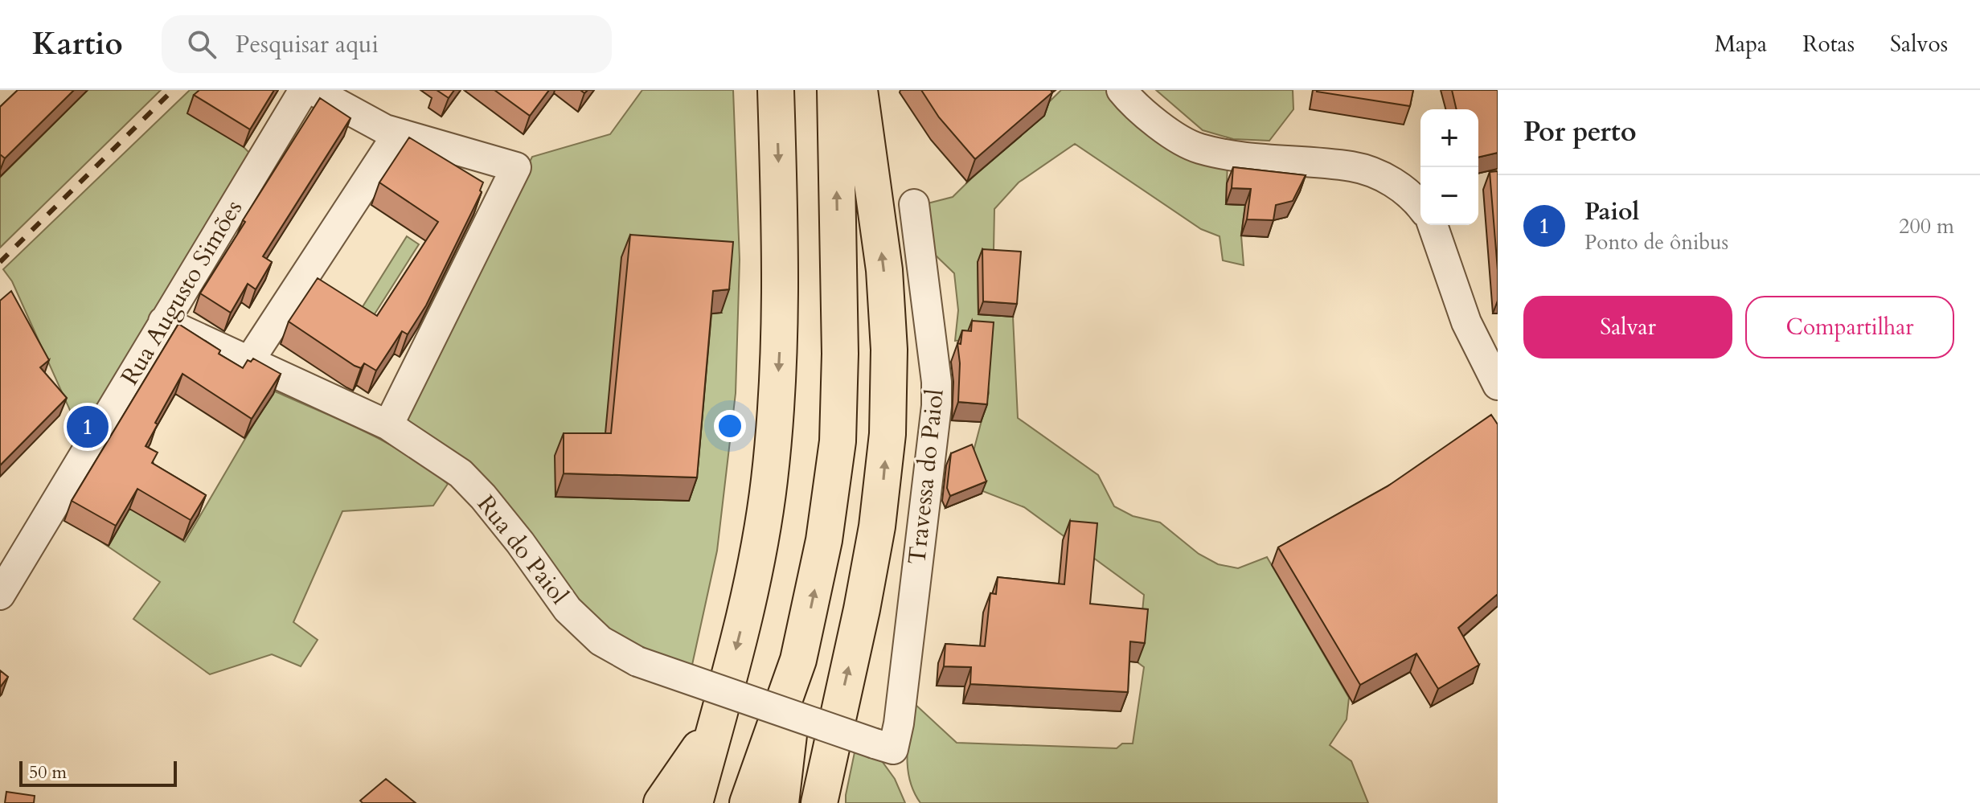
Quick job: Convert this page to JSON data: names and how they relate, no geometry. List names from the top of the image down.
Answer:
{
  "streets": {
    "street": ["Rua Augusto Simões", "Travessa do Paiol", "Rua do Paiol"]
  },
  "crossings": [
    ["Rua Augusto Simões", "Rua do Paiol"],
    ["Travessa do Paiol", "Rua do Paiol"]
  ],
  "scale_bar": "50 m",
  "page": {
    "header": "Kartio",
    "search": "Pesquisar aqui",
    "nav": ["Mapa", "Rotas", "Salvos"],
    "heading": "Por perto",
    "map_buttons": ["+", "−"],
    "list": [
      {
        "mark": "1",
        "name": "Paiol",
        "note": "Ponto de ônibus",
        "value": "200 m"
      }
    ],
    "buttons": ["Salvar", "Compartilhar"],
    "pins": "1",
    "scale": "50 m"
  }
}
